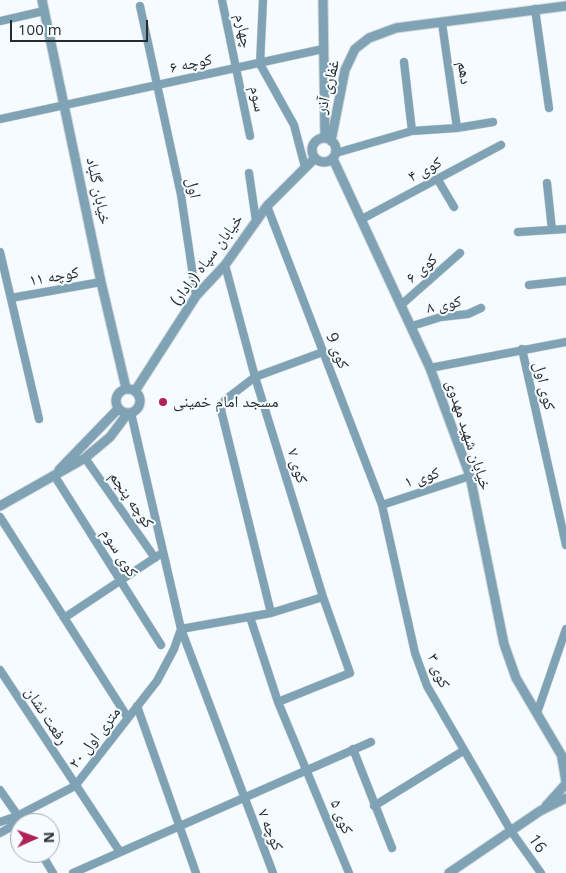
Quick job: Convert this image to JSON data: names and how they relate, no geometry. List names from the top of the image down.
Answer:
{
  "streets": {
    "street": [
      "چهارم",
      "کوچه ۶",
      "دهم",
      "غفاری آذر",
      "سوم",
      "کوی ۴",
      "اول",
      "خیابان گلباد",
      "خیابان سپاه (رادار)",
      "کوی ۶",
      "کوچه ۱۱",
      "کوی ۸",
      "کوی 9",
      "کوی اول",
      "خیابان شهید مهدوی",
      "کوی ۷",
      "کوی ۱",
      "کوچه پنجم",
      "کوی سوم",
      "کوی ۳",
      "رفعت نشان",
      "۲۰ متری اول",
      "کوی ۵",
      "کوچه ۷",
      "16"
    ]
  },
  "crossings": [
    ["چهارم", "کوچه ۶"],
    ["چهارم", "سوم"],
    ["کوچه ۶", "سوم"],
    ["کوچه ۶", "اول"],
    ["کوچه ۶", "خیابان گلباد"],
    ["دهم", "غفاری آذر"],
    ["غفاری آذر", "خیابان سپاه (رادار)"],
    ["غفاری آذر", "خیابان شهید مهدوی"],
    ["کوی ۴", "خیابان شهید مهدوی"],
    ["اول", "خیابان سپاه (رادار)"],
    ["خیابان گلباد", "خیابان سپاه (رادار)"],
    ["خیابان گلباد", "کوچه ۱۱"],
    ["خیابان سپاه (رادار)", "کوی 9"],
    ["خیابان سپاه (رادار)", "خیابان شهید مهدوی"],
    ["خیابان سپاه (رادار)", "کوی ۷"],
    ["کوی ۶", "خیابان شهید مهدوی"],
    ["کوی ۸", "خیابان شهید مهدوی"],
    ["کوی 9", "کوی ۱"],
    ["کوی 9", "کوی ۳"],
    ["خیابان شهید مهدوی", "کوی ۱"],
    ["خیابان شهید مهدوی", "کوی ۳"],
    ["خیابان شهید مهدوی", "16"],
    ["کوی ۷", "کوی ۵"],
    ["کوی ۱", "کوی ۳"],
    ["کوی ۳", "16"],
    ["رفعت نشان", "۲۰ متری اول"],
    ["۲۰ متری اول", "کوچه ۷"]
  ],
  "places": ["مسجد امام خمینی"],
  "scale_bar": "100 m",
  "north": "right"
}
